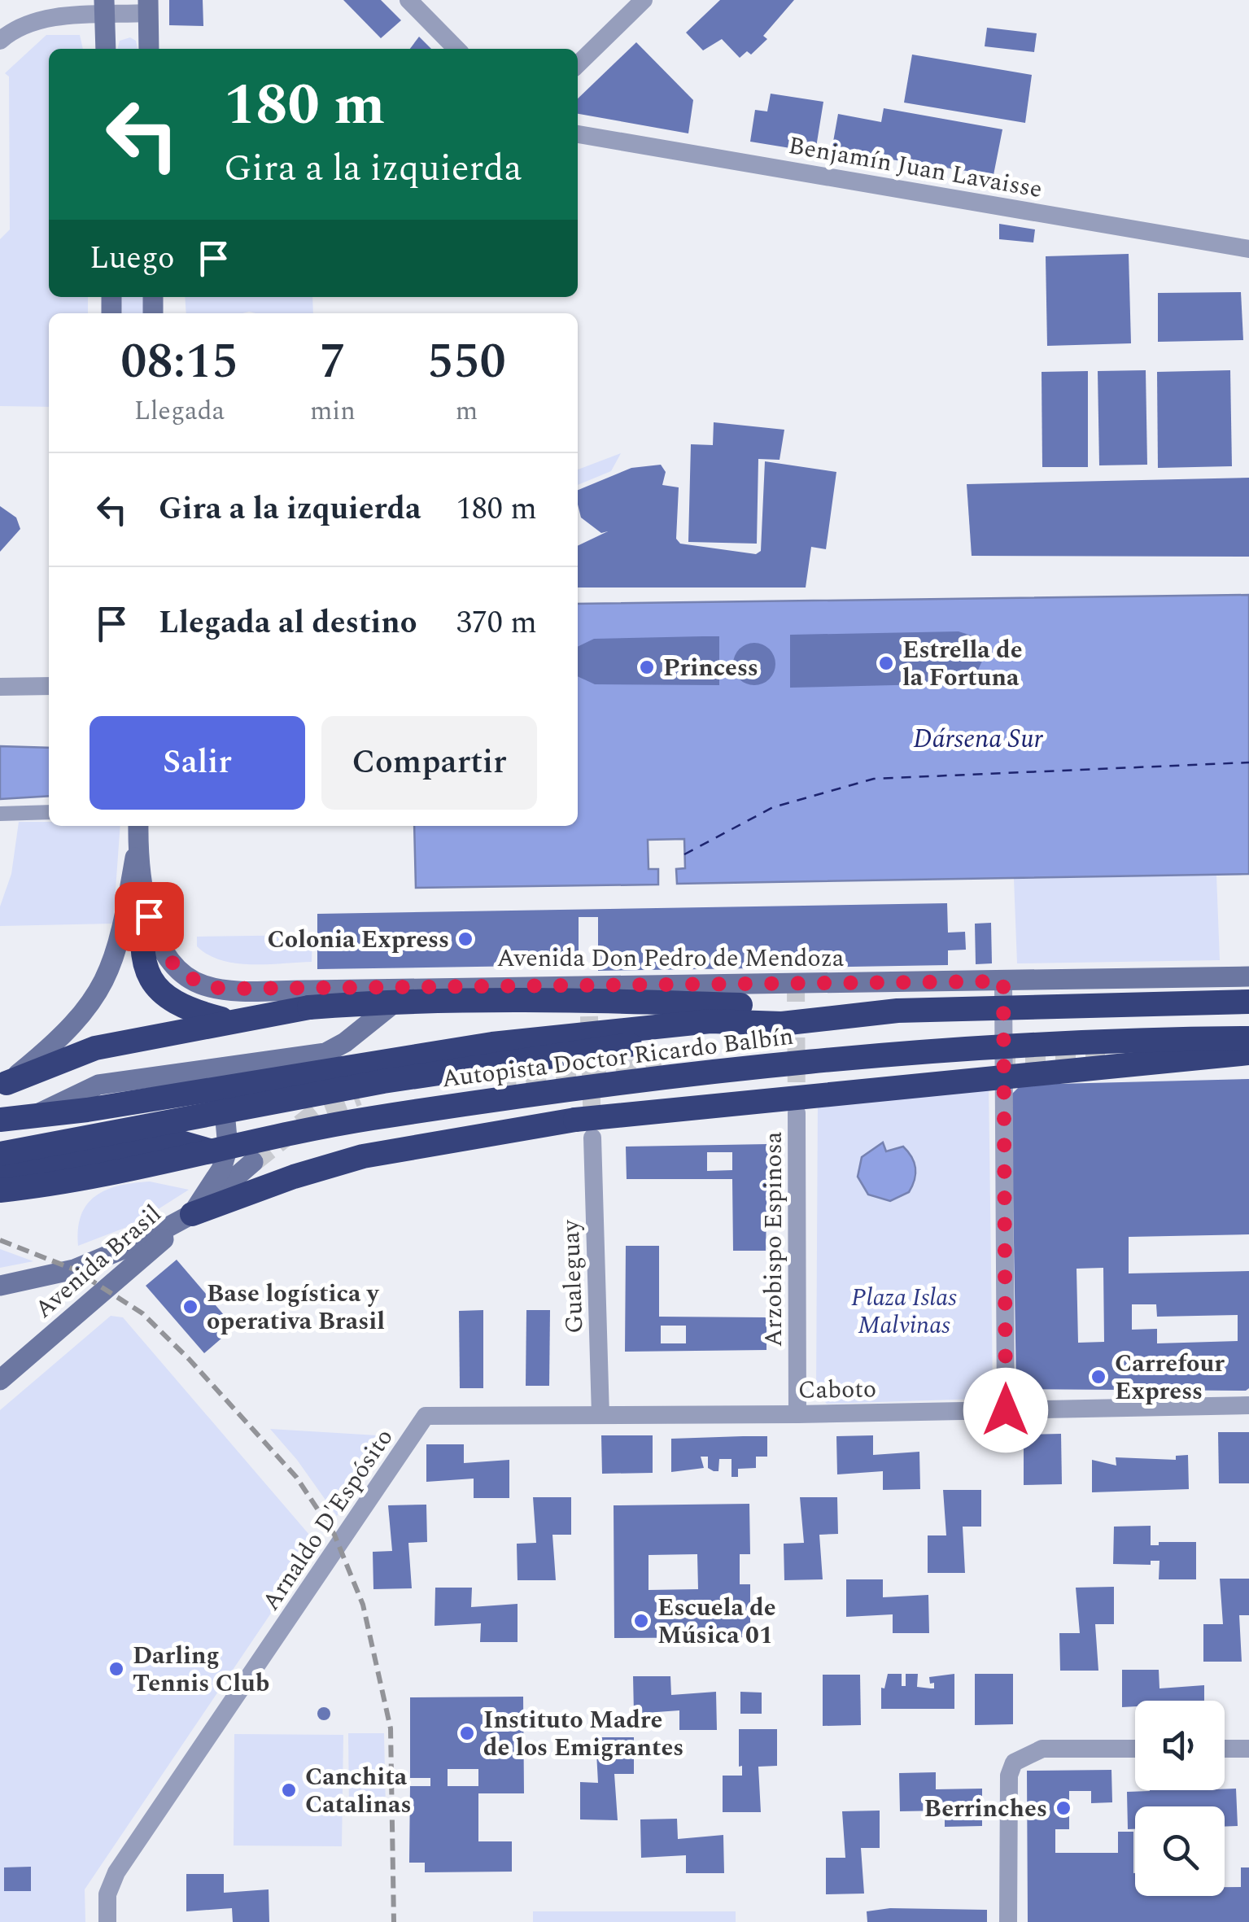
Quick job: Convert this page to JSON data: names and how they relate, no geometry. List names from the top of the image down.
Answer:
{
  "streets": {
    "highway": ["Autopista Doctor Ricardo Balbín"],
    "main road": ["Avenida Don Pedro de Mendoza", "Avenida Brasil"],
    "street": [
      "Benjamín Juan Lavaisse",
      "Arzobispo Espinosa",
      "Gualeguay",
      "Caboto",
      "Arnaldo D'Espósito"
    ]
  },
  "crossings": [
    ["Arzobispo Espinosa", "Caboto"],
    ["Gualeguay", "Caboto"],
    ["Caboto", "Arnaldo D'Espósito"]
  ],
  "water": ["Dársena Sur"],
  "parks": ["Plaza Islas Malvinas"],
  "places": [
    "Estrella de la Fortuna",
    "Princess",
    "Colonia Express",
    "Base logística y operativa Brasil",
    "Carrefour Express",
    "Escuela de Música 01",
    "Darling Tennis Club",
    "Instituto Madre de los Emigrantes",
    "Canchita Catalinas",
    "Berrinches"
  ],
  "page": {
    "turn": ["180 m", "Gira a la izquierda"],
    "then": "Luego",
    "eta": [
      "08:15",
      "Llegada",
      "7",
      "min",
      "550",
      "m"
    ],
    "list": [
      {
        "name": "Gira a la izquierda",
        "value": "180 m"
      },
      {
        "name": "Llegada al destino",
        "value": "370 m"
      }
    ],
    "buttons": ["Salir", "Compartir"]
  }
}
